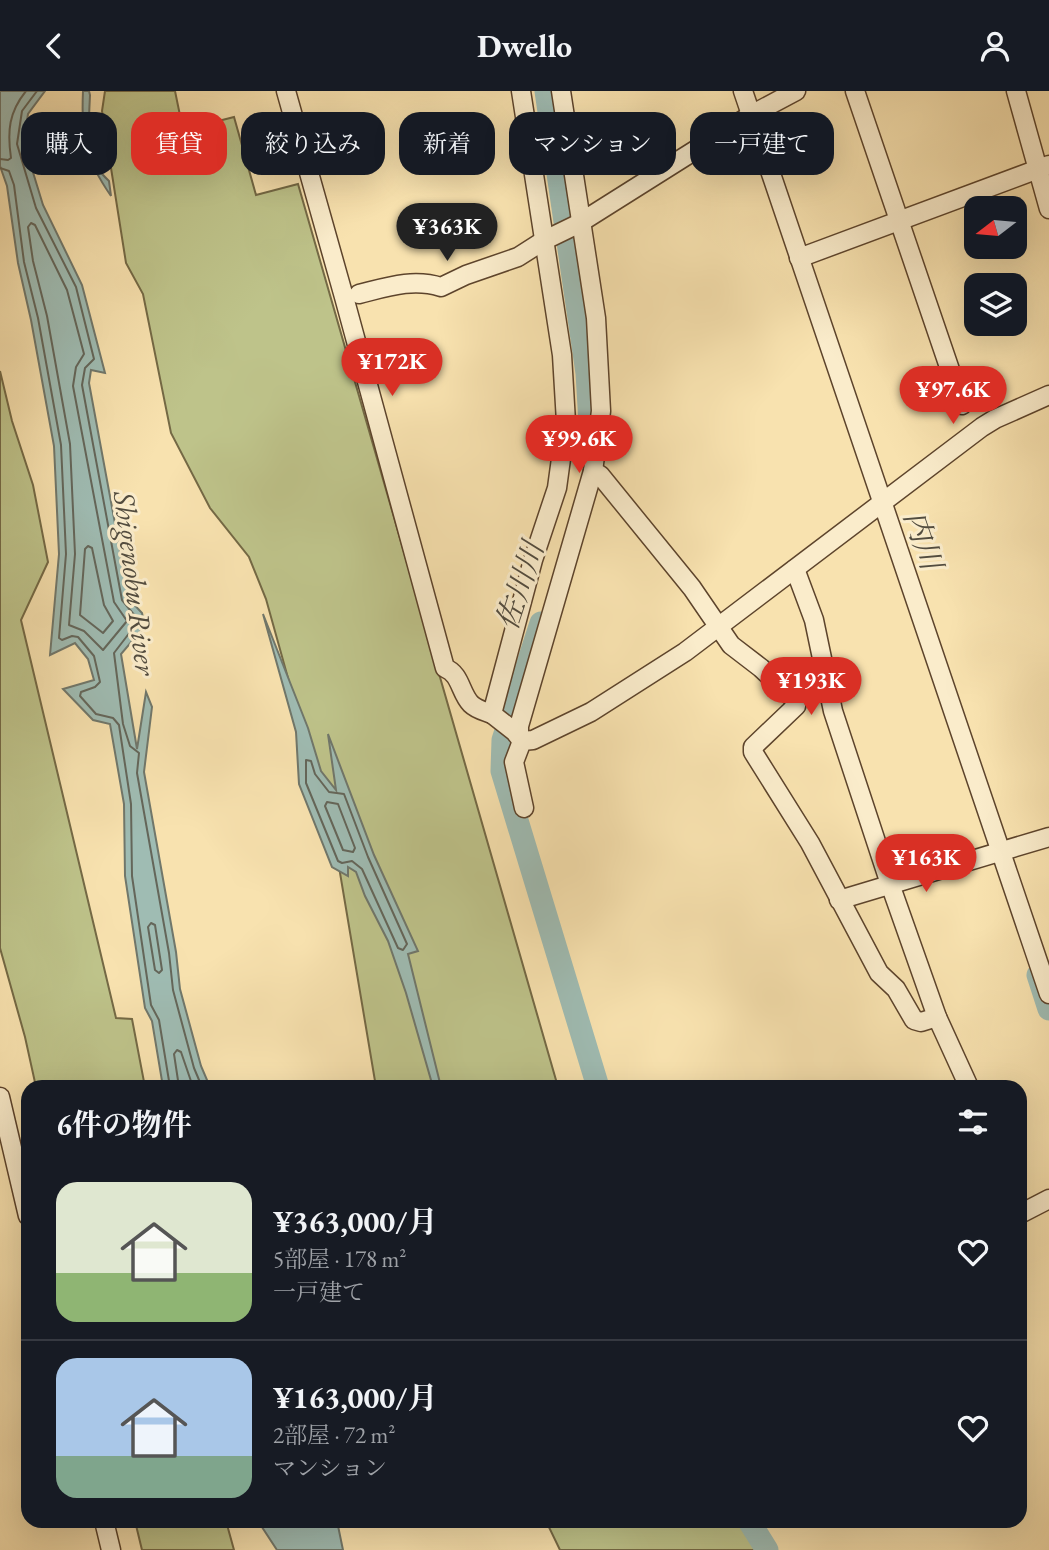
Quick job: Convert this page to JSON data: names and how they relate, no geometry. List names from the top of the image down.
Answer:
{
  "water": ["内川", "Shigenobu River", "佐川川"],
  "north": "left",
  "page": {
    "header": "Dwello",
    "chip": [
      "購入",
      "賃貸",
      "絞り込み",
      "新着",
      "マンション",
      "一戸建て"
    ],
    "price": [
      "¥363K",
      "¥172K",
      "¥97.6K",
      "¥99.6K",
      "¥193K",
      "¥163K"
    ],
    "heading": "6件の物件",
    "list": [
      {
        "name": "¥363,000/月",
        "note": "5部屋 · 178 m² · 一戸建て"
      },
      {
        "name": "¥163,000/月",
        "note": "2部屋 · 72 m² · マンション"
      }
    ]
  }
}
